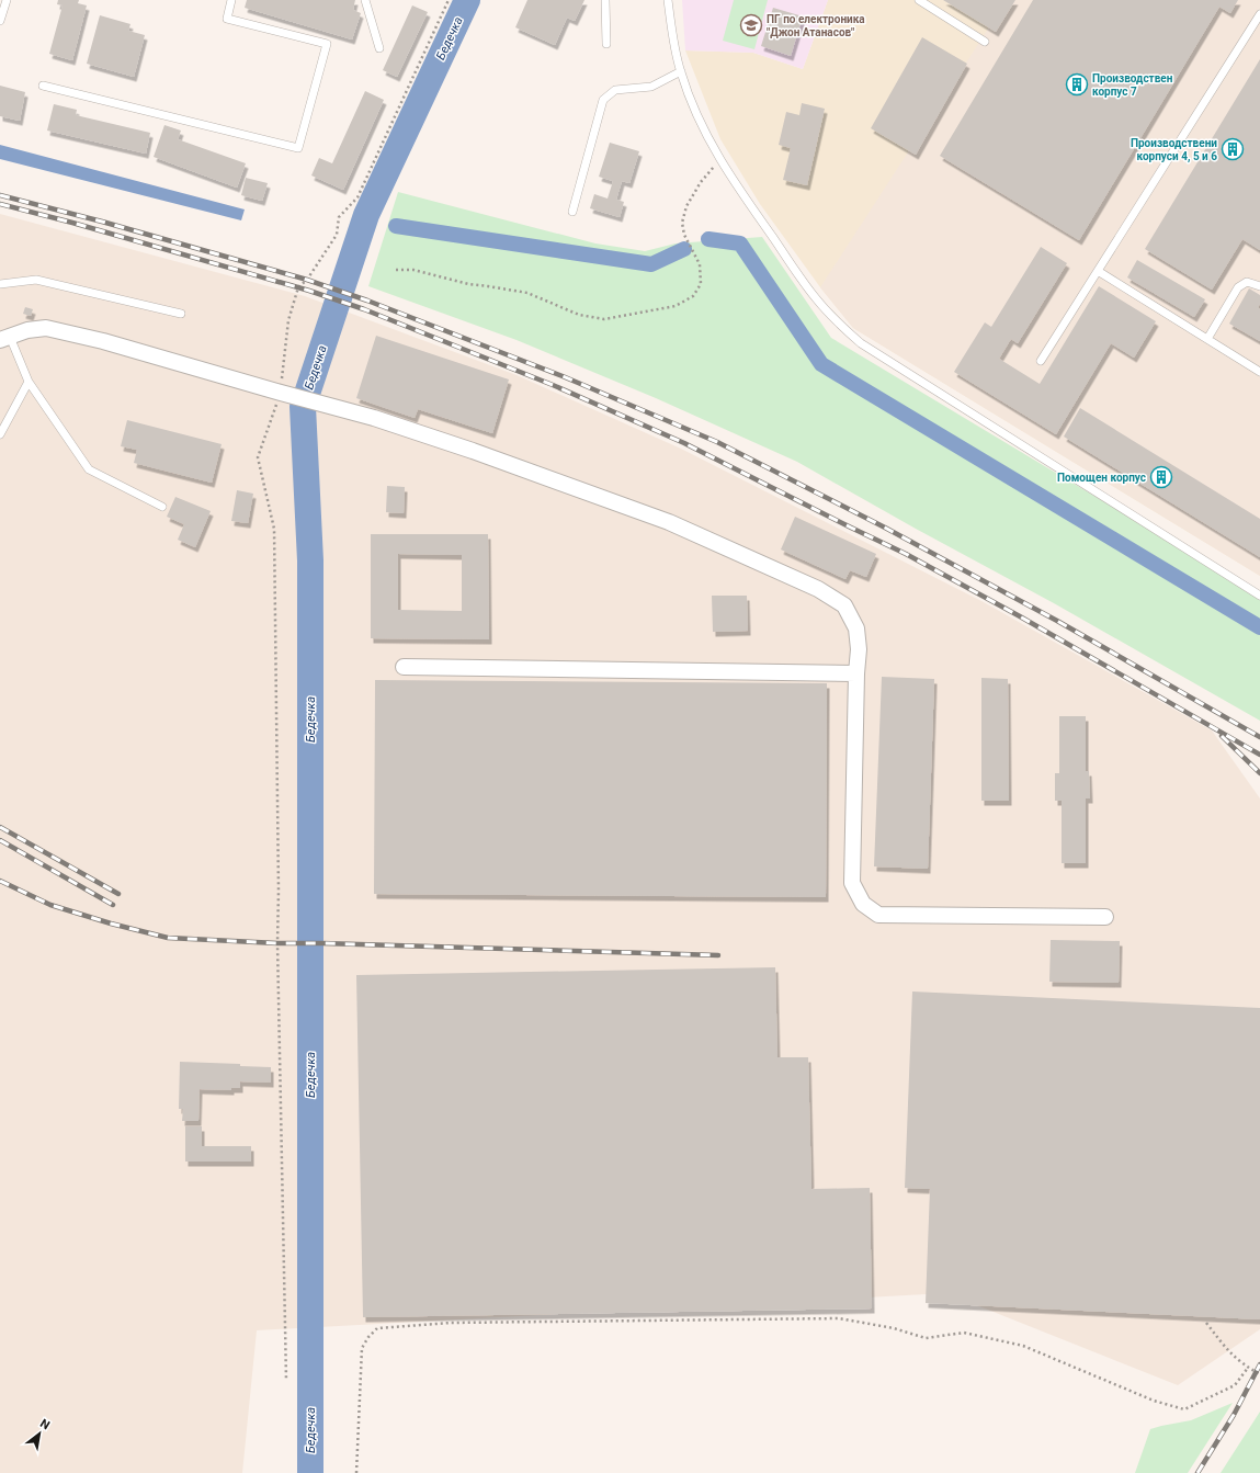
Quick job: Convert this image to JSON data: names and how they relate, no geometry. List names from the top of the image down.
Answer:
{
  "water": ["Бедечка"],
  "places": {
    "school or university": ["ПГ по електроника \"Джон Атанасов\""],
    "building": ["Производствeн корпус 7", "Производствени корпуси 4, 5 и 6", "Помощен корпус"]
  },
  "north": "top right"
}
